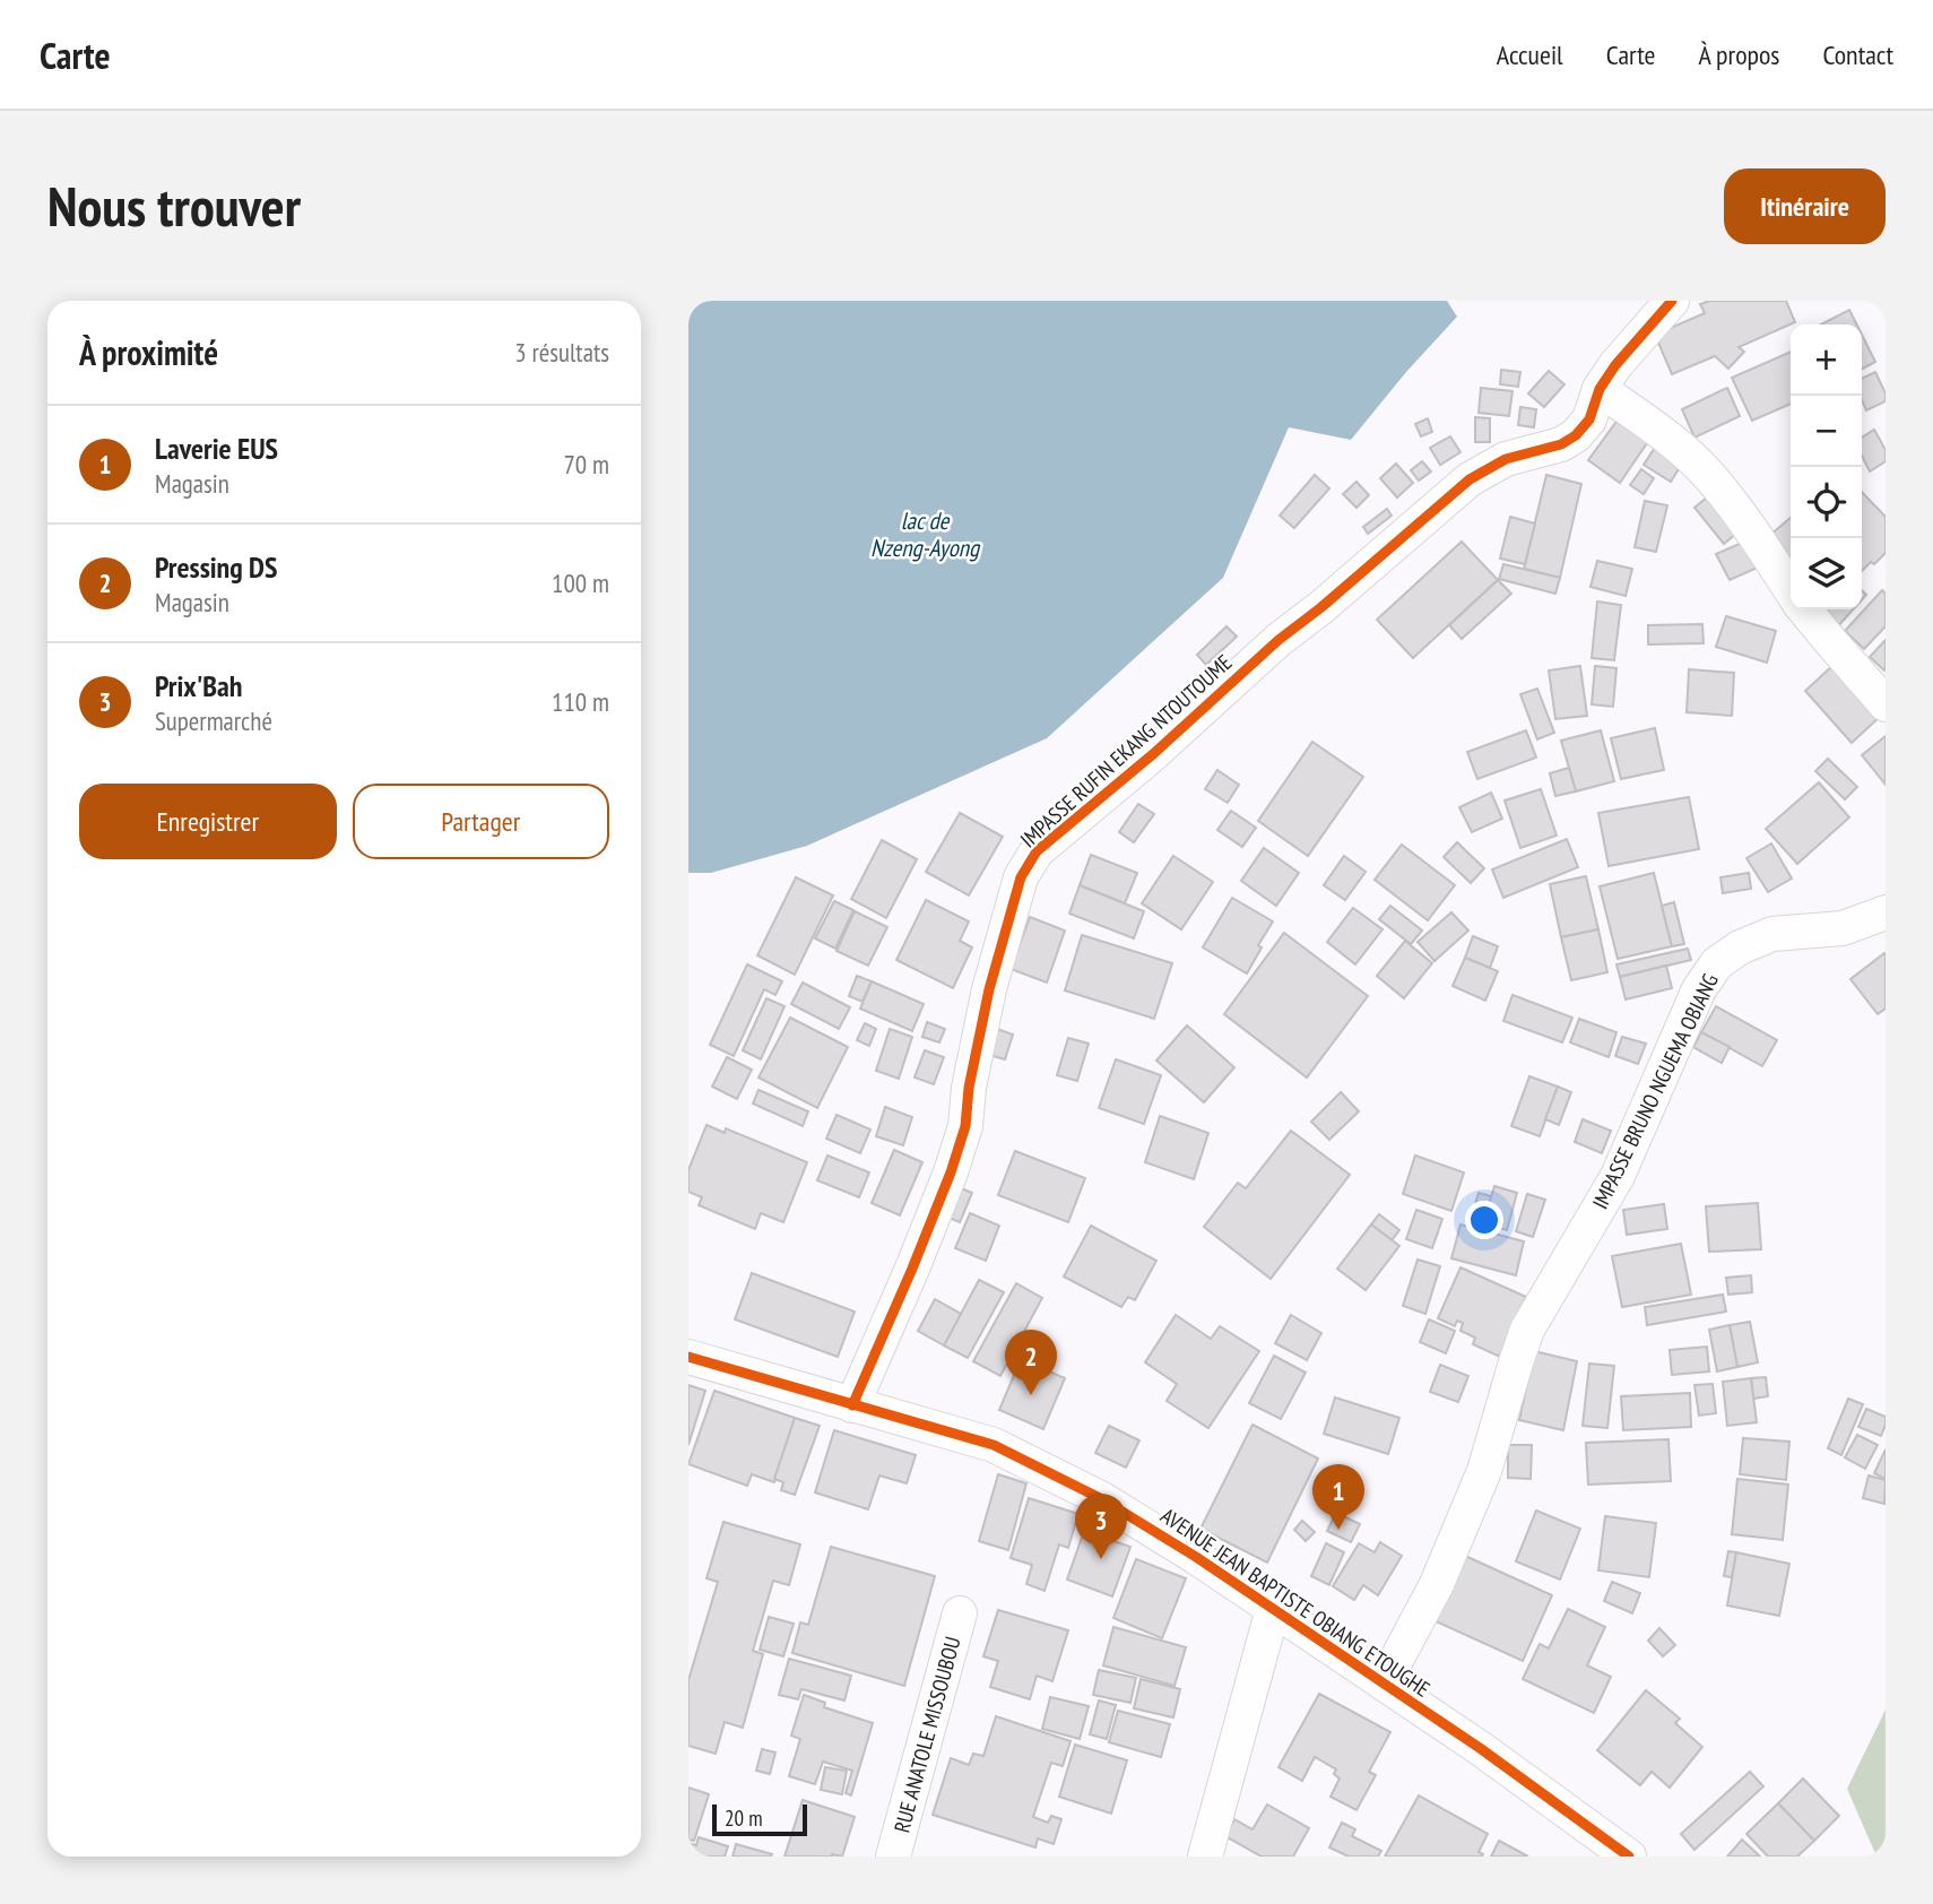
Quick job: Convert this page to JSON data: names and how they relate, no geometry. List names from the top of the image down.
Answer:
{
  "streets": {
    "street": [
      "IMPASSE RUFIN EKANG NTOUTOUME",
      "IMPASSE BRUNO NGUEMA OBIANG",
      "AVENUE JEAN BAPTISTE OBIANG ETOUGHE",
      "RUE ANATOLE MISSOUBOU"
    ]
  },
  "crossings": [
    ["IMPASSE RUFIN EKANG NTOUTOUME", "AVENUE JEAN BAPTISTE OBIANG ETOUGHE"],
    ["IMPASSE BRUNO NGUEMA OBIANG", "AVENUE JEAN BAPTISTE OBIANG ETOUGHE"]
  ],
  "water": ["lac de Nzeng-Ayong"],
  "scale_bar": "20 m",
  "page": {
    "header": "Carte",
    "nav": [
      "Accueil",
      "Carte",
      "À propos",
      "Contact"
    ],
    "buttons": [
      "Itinéraire",
      ["Enregistrer", "Partager"]
    ],
    "title": "Nous trouver",
    "heading": ["À proximité", "3 résultats"],
    "map_buttons": ["+", "−"],
    "list": [
      {
        "mark": "1",
        "name": "Laverie EUS",
        "note": "Magasin",
        "value": "70 m"
      },
      {
        "mark": "2",
        "name": "Pressing DS",
        "note": "Magasin",
        "value": "100 m"
      },
      {
        "mark": "3",
        "name": "Prix'Bah",
        "note": "Supermarché",
        "value": "110 m"
      }
    ],
    "pins": ["2", "1", "3"],
    "scale": "20 m"
  }
}
